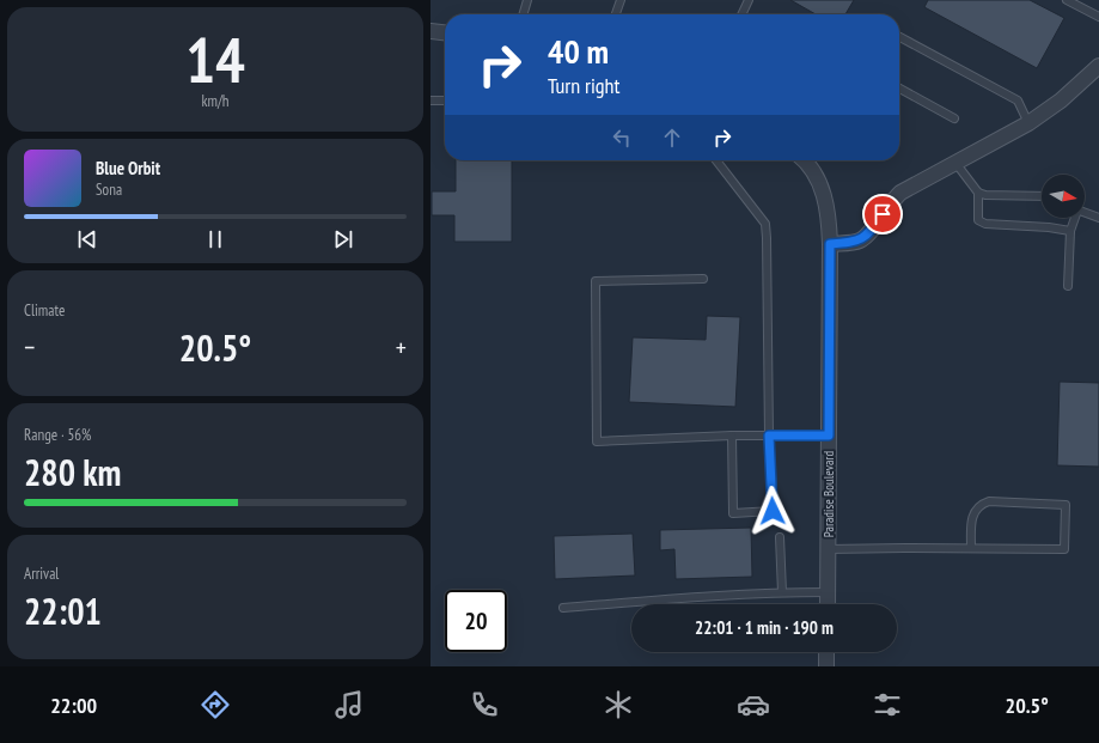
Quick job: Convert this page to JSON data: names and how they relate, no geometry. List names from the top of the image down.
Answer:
{
  "streets": {
    "street": ["Paradise Boulevard"]
  },
  "north": "right",
  "page": {
    "tile": [
      ["14", "km/h"],
      "Climate",
      ["Range · 56%", "280 km"],
      ["Arrival", "22:01"]
    ],
    "turn": ["40 m", "Turn right"],
    "song": ["Blue Orbit", "Sona"],
    "heat": ["−", "20.5°", "+"],
    "limit": "20",
    "trip": "22:01 · 1 min · 190 m",
    "tabs": ["22:00", "20.5°"]
  }
}
